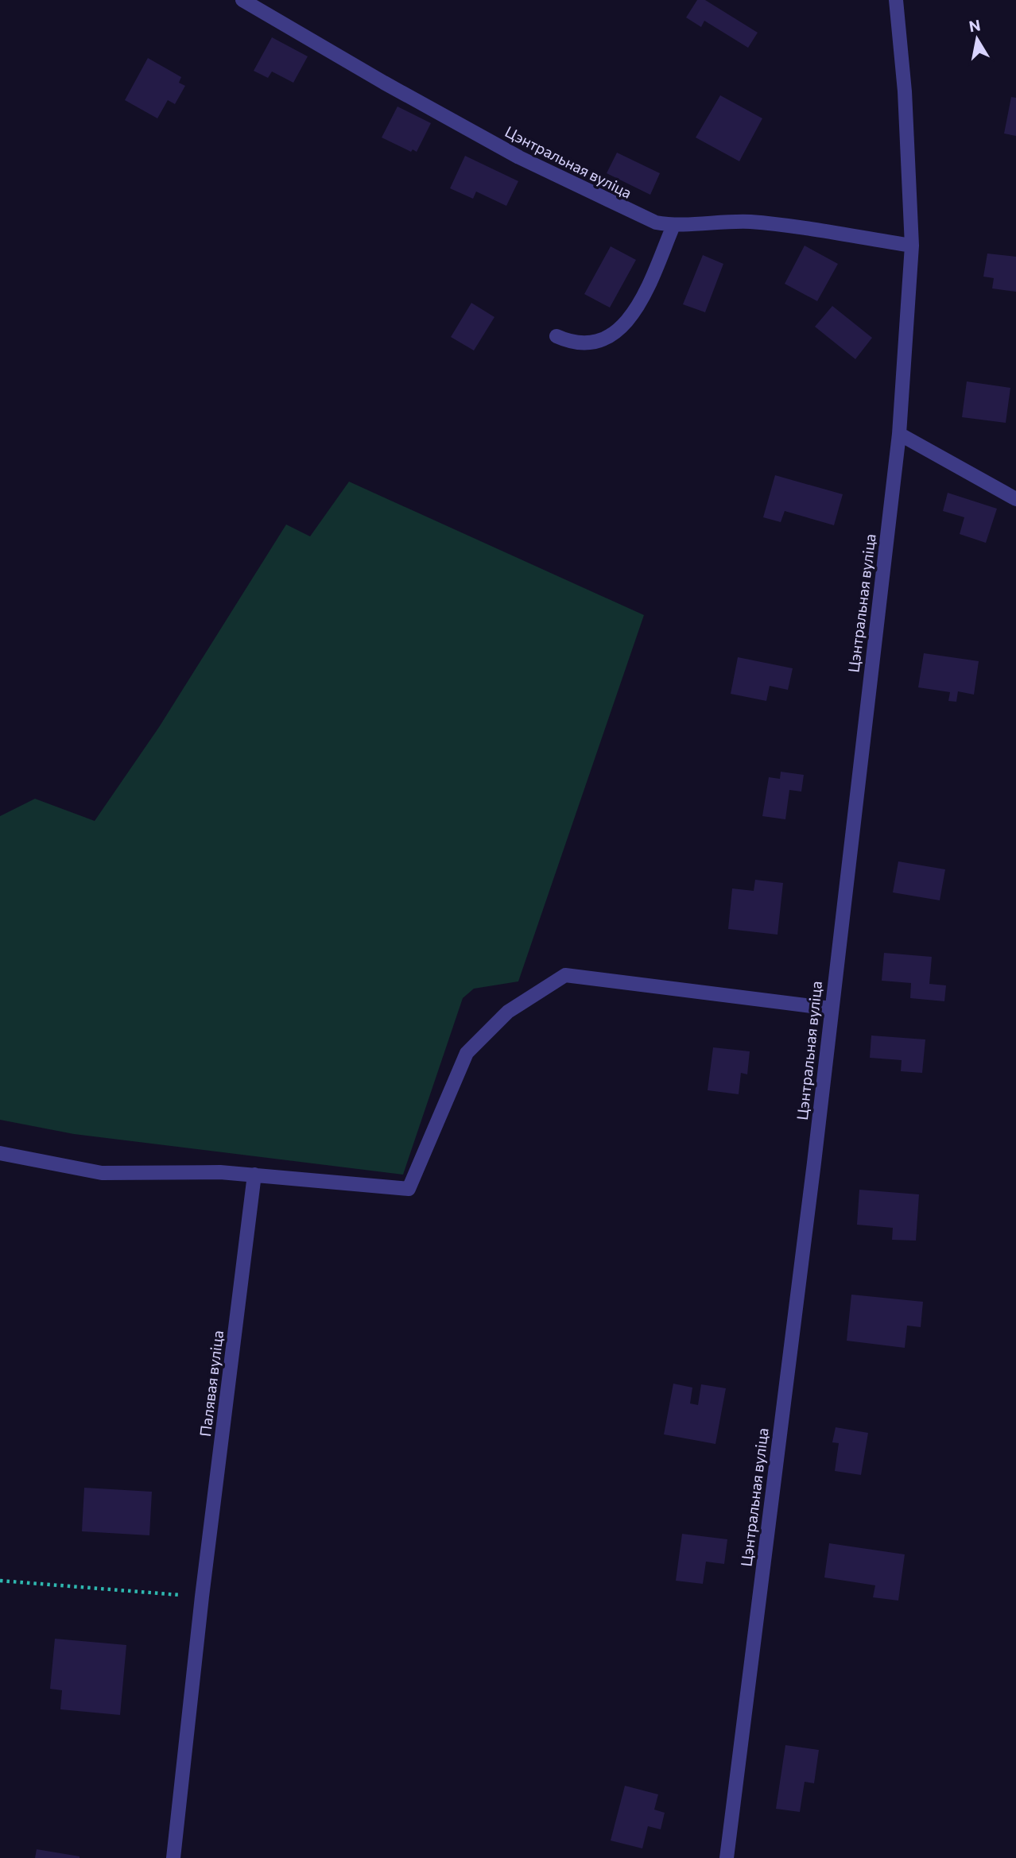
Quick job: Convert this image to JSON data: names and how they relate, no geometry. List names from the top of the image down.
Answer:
{
  "streets": {
    "street": ["Цэнтральная вуліца", "Палявая вуліца"]
  },
  "north": "top"
}
